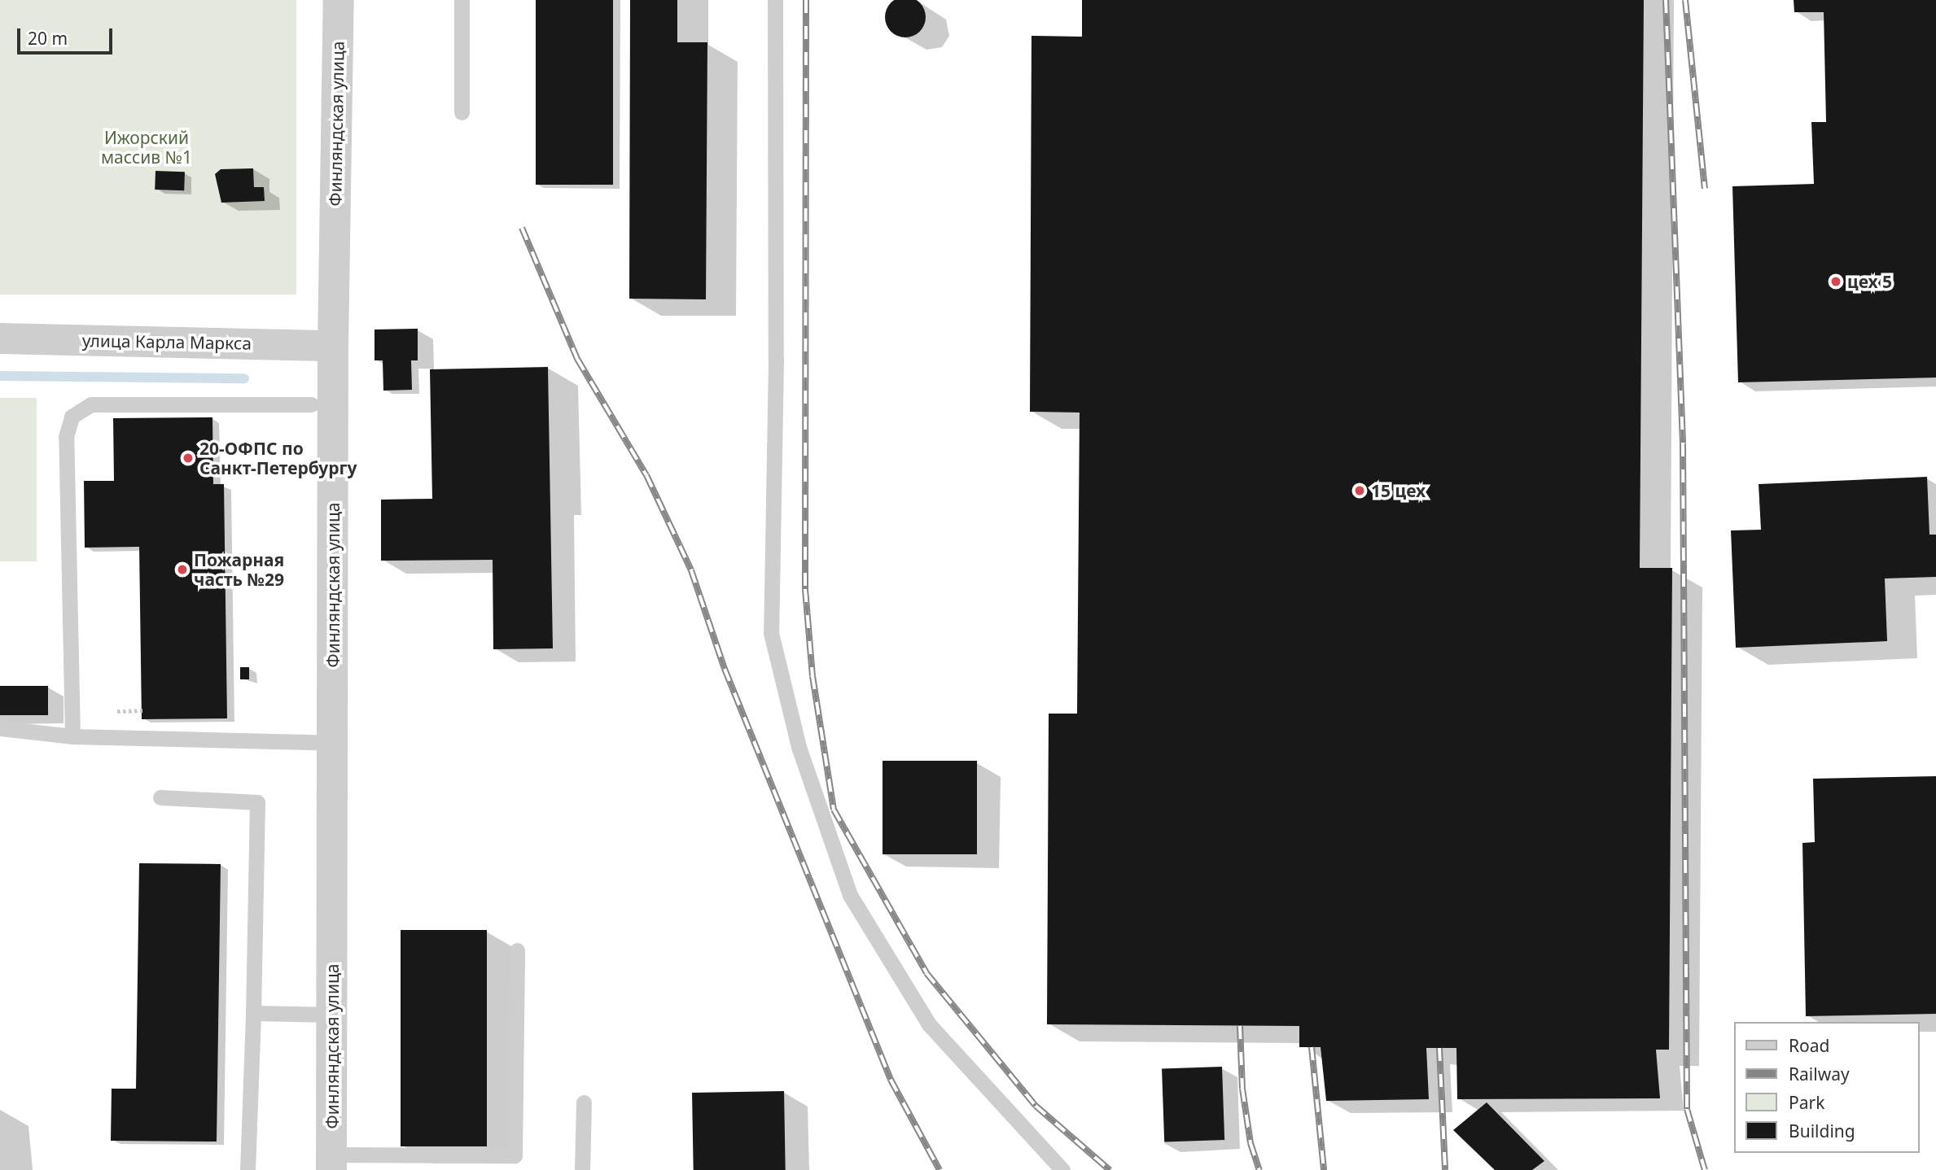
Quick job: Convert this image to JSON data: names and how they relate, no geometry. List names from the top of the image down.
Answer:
{
  "streets": {
    "street": ["Финляндская улица", "улица Карла Маркса"]
  },
  "crossings": [
    ["Финляндская улица", "улица Карла Маркса"]
  ],
  "parks": ["Ижорский массив №1"],
  "places": [
    "цех 5",
    "20-ОФПС по Санкт-Петербургу",
    "15 цех",
    "Пожарная часть №29"
  ],
  "legend": [
    "Road",
    "Railway",
    "Park",
    "Building"
  ],
  "scale_bar": "20 m"
}
